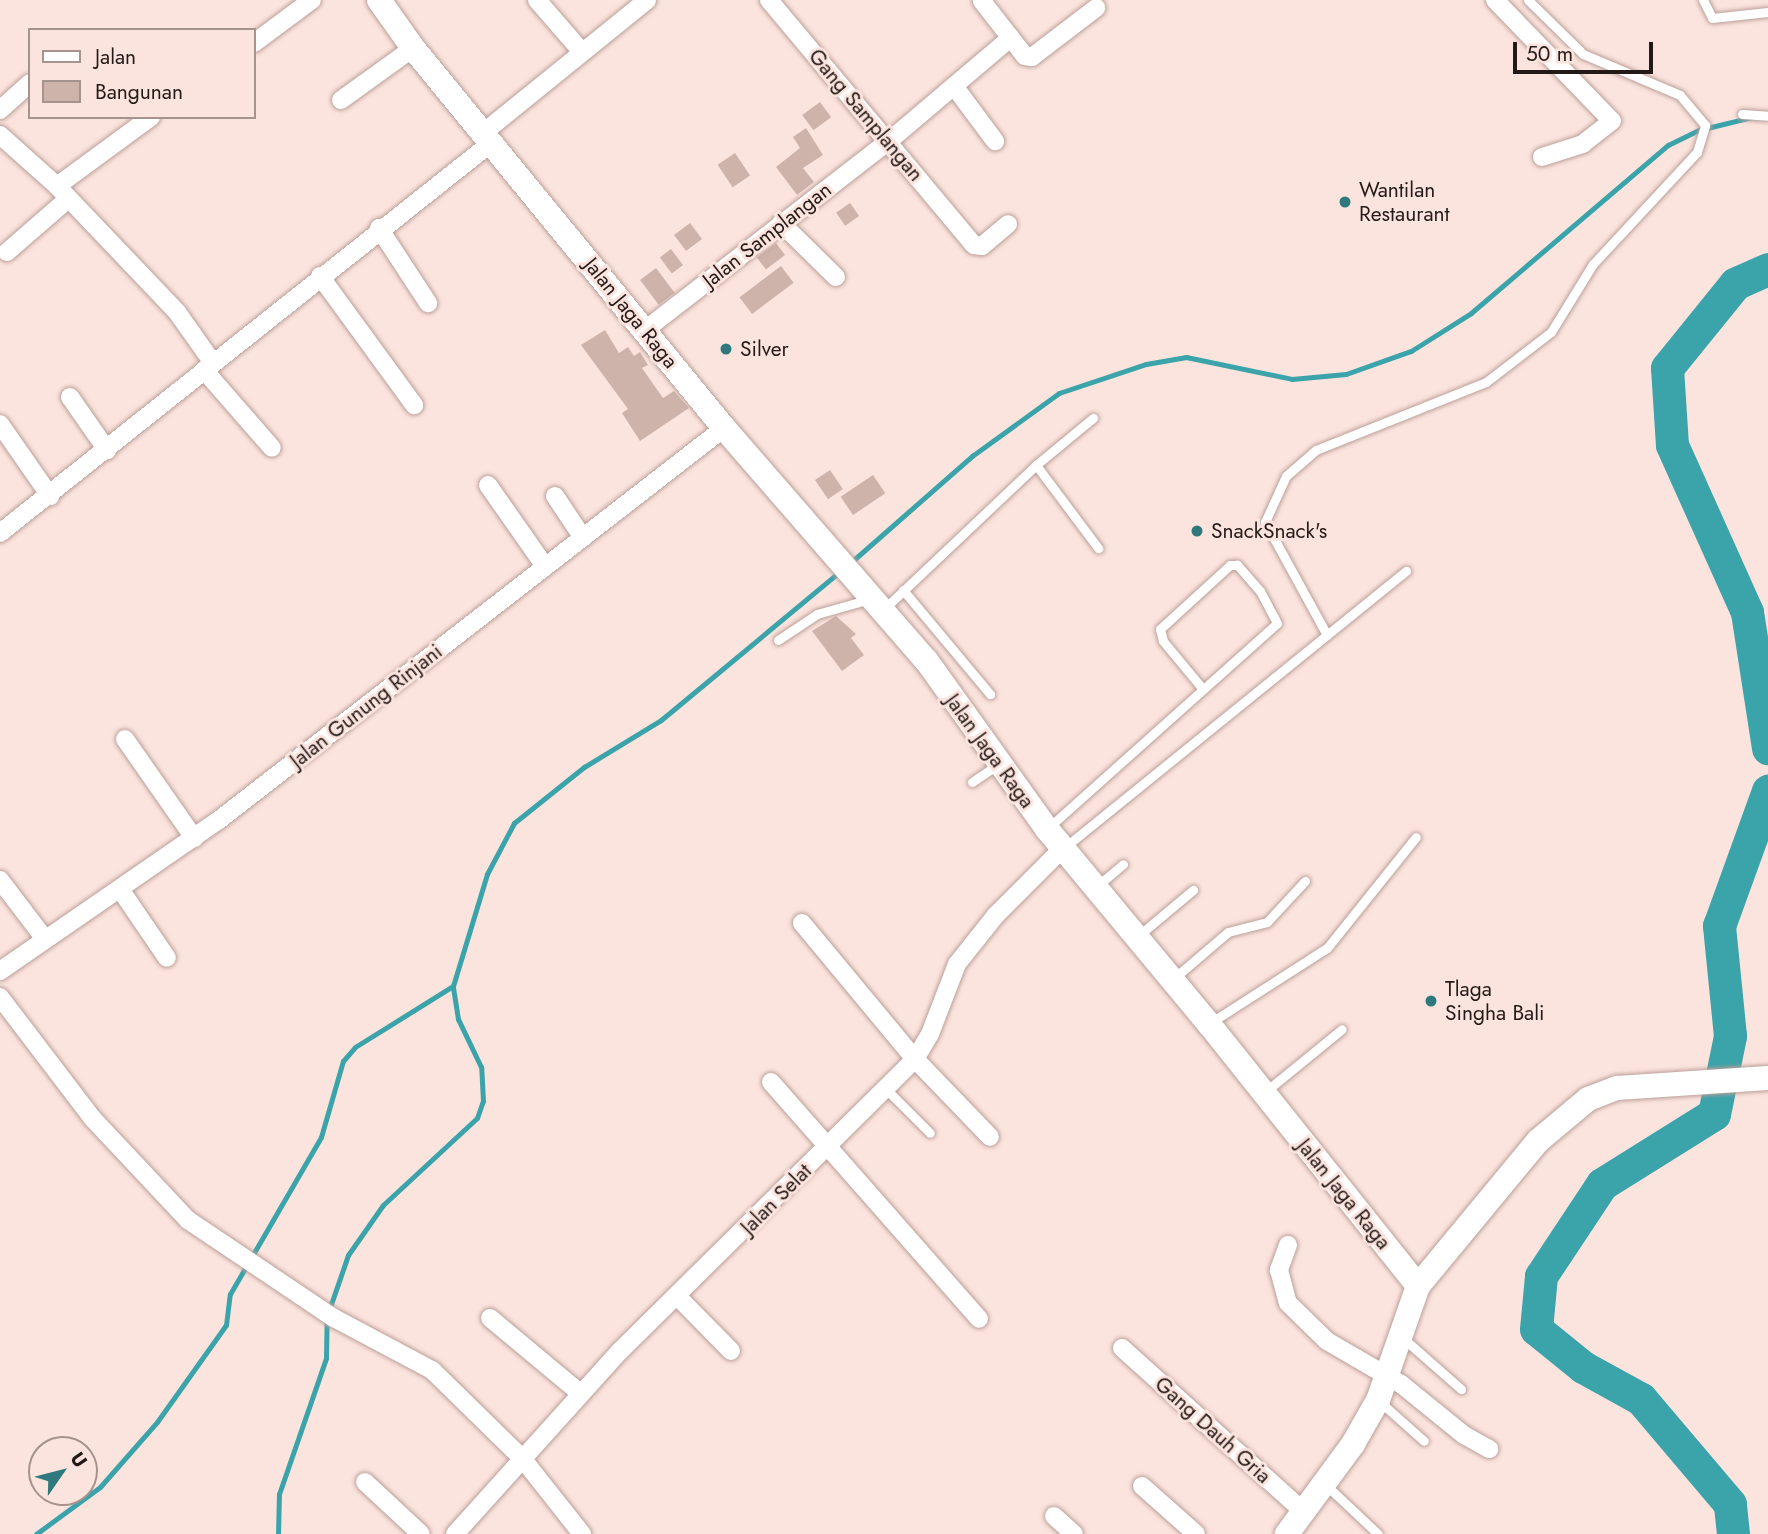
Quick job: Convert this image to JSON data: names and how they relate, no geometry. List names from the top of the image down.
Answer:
{
  "streets": {
    "street": [
      "Gang Samplangan",
      "Jalan Samplangan",
      "Jalan Jaga Raga",
      "Jalan Gunung Rinjani",
      "Jalan Selat",
      "Gang Dauh Gria"
    ]
  },
  "crossings": [
    ["Gang Samplangan", "Jalan Samplangan"],
    ["Jalan Samplangan", "Jalan Jaga Raga"],
    ["Jalan Jaga Raga", "Jalan Gunung Rinjani"],
    ["Jalan Jaga Raga", "Jalan Selat"]
  ],
  "places": [
    "Wantilan Restaurant",
    "Silver",
    "SnackSnack's",
    "Tlaga Singha Bali"
  ],
  "legend": ["Jalan", "Bangunan"],
  "scale_bar": "50 m",
  "north": "top right"
}
